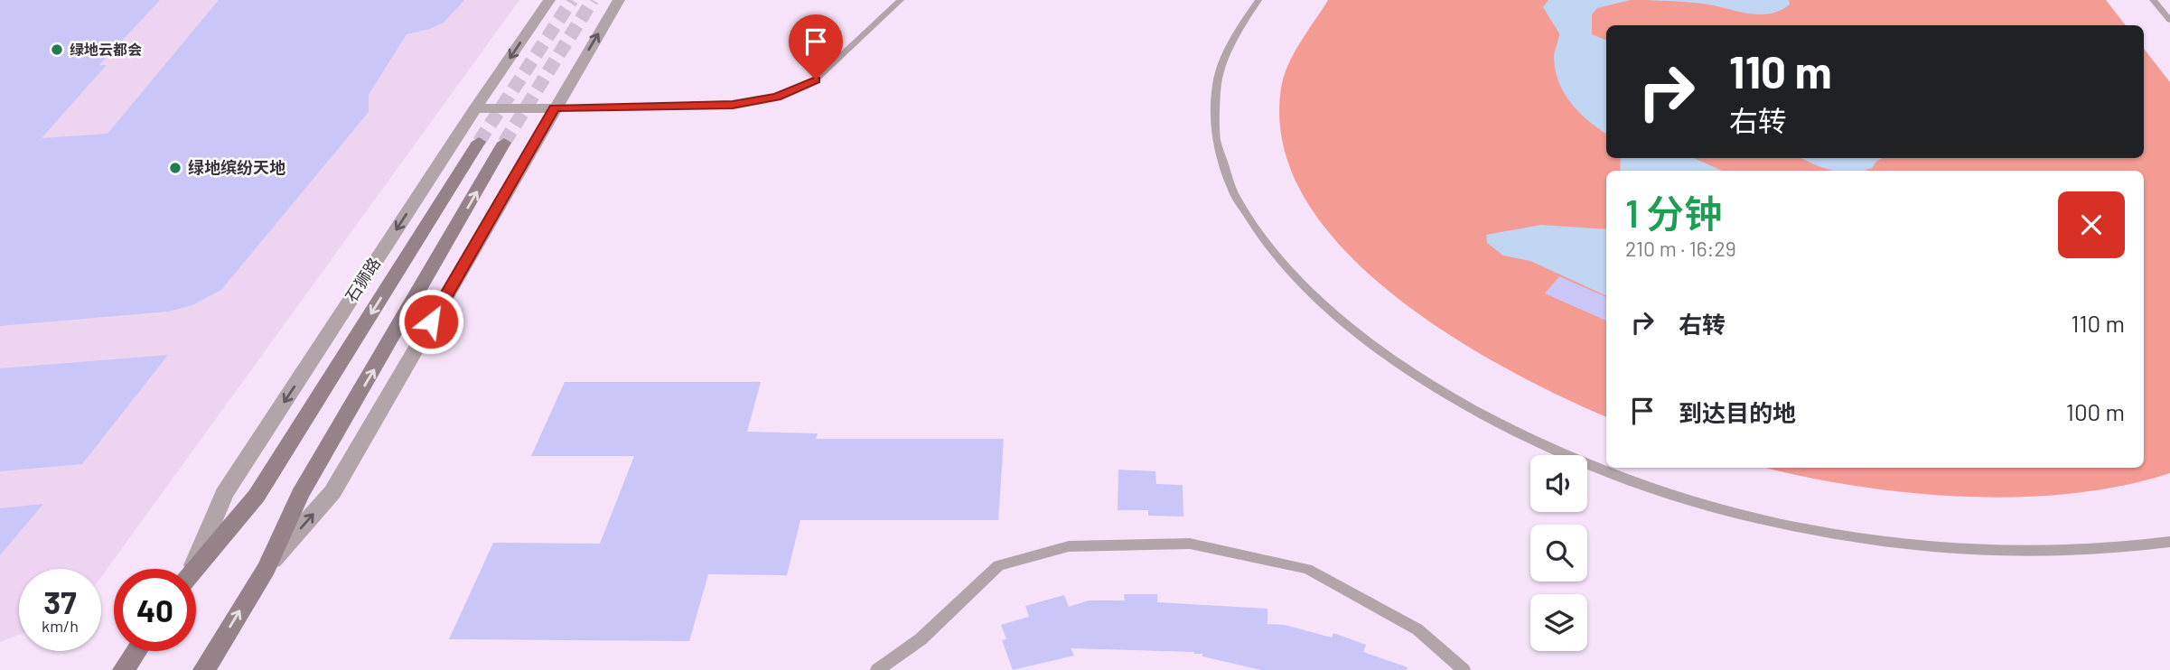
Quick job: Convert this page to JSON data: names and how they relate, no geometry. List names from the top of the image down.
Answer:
{
  "streets": {
    "main road": ["石狮路"]
  },
  "places": ["绿地云都会", "绿地缤纷天地"],
  "page": {
    "turn": ["110 m", "右转"],
    "heading": ["1 分钟", "210 m · 16:29"],
    "list": [
      {
        "name": "右转",
        "value": "110 m"
      },
      {
        "name": "到达目的地",
        "value": "100 m"
      }
    ],
    "speed": "37 km/h",
    "limit": "40"
  }
}
